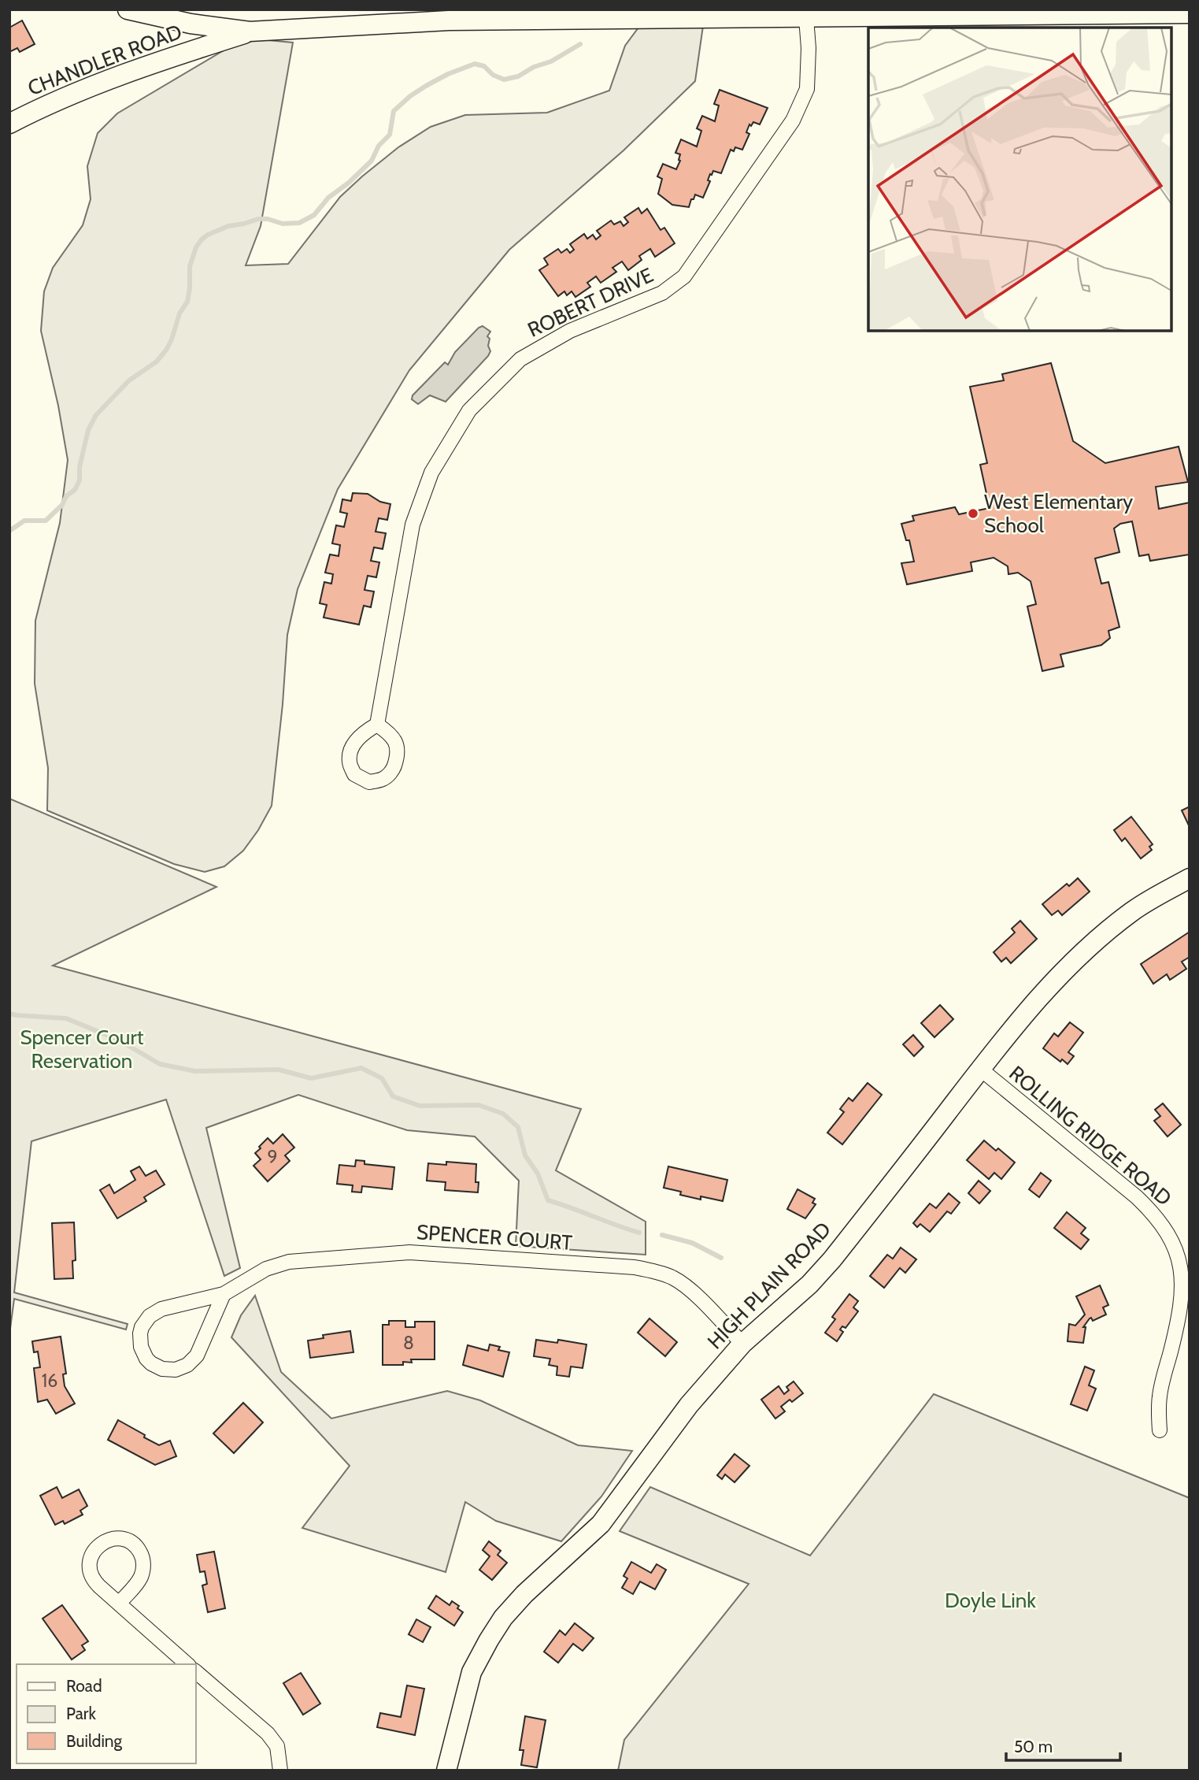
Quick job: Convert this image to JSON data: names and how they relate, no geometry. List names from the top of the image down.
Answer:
{
  "streets": {
    "main road": ["CHANDLER ROAD", "HIGH PLAIN ROAD"],
    "street": ["ROBERT DRIVE", "ROLLING RIDGE ROAD", "SPENCER COURT"]
  },
  "crossings": [
    ["ROLLING RIDGE ROAD", "HIGH PLAIN ROAD"],
    ["SPENCER COURT", "HIGH PLAIN ROAD"]
  ],
  "parks": ["Spencer Court Reservation", "Doyle Link"],
  "places": ["West Elementary School"],
  "house_numbers": ["9", "8", "16"],
  "legend": ["Road", "Park", "Building"],
  "scale_bar": "50 m"
}
